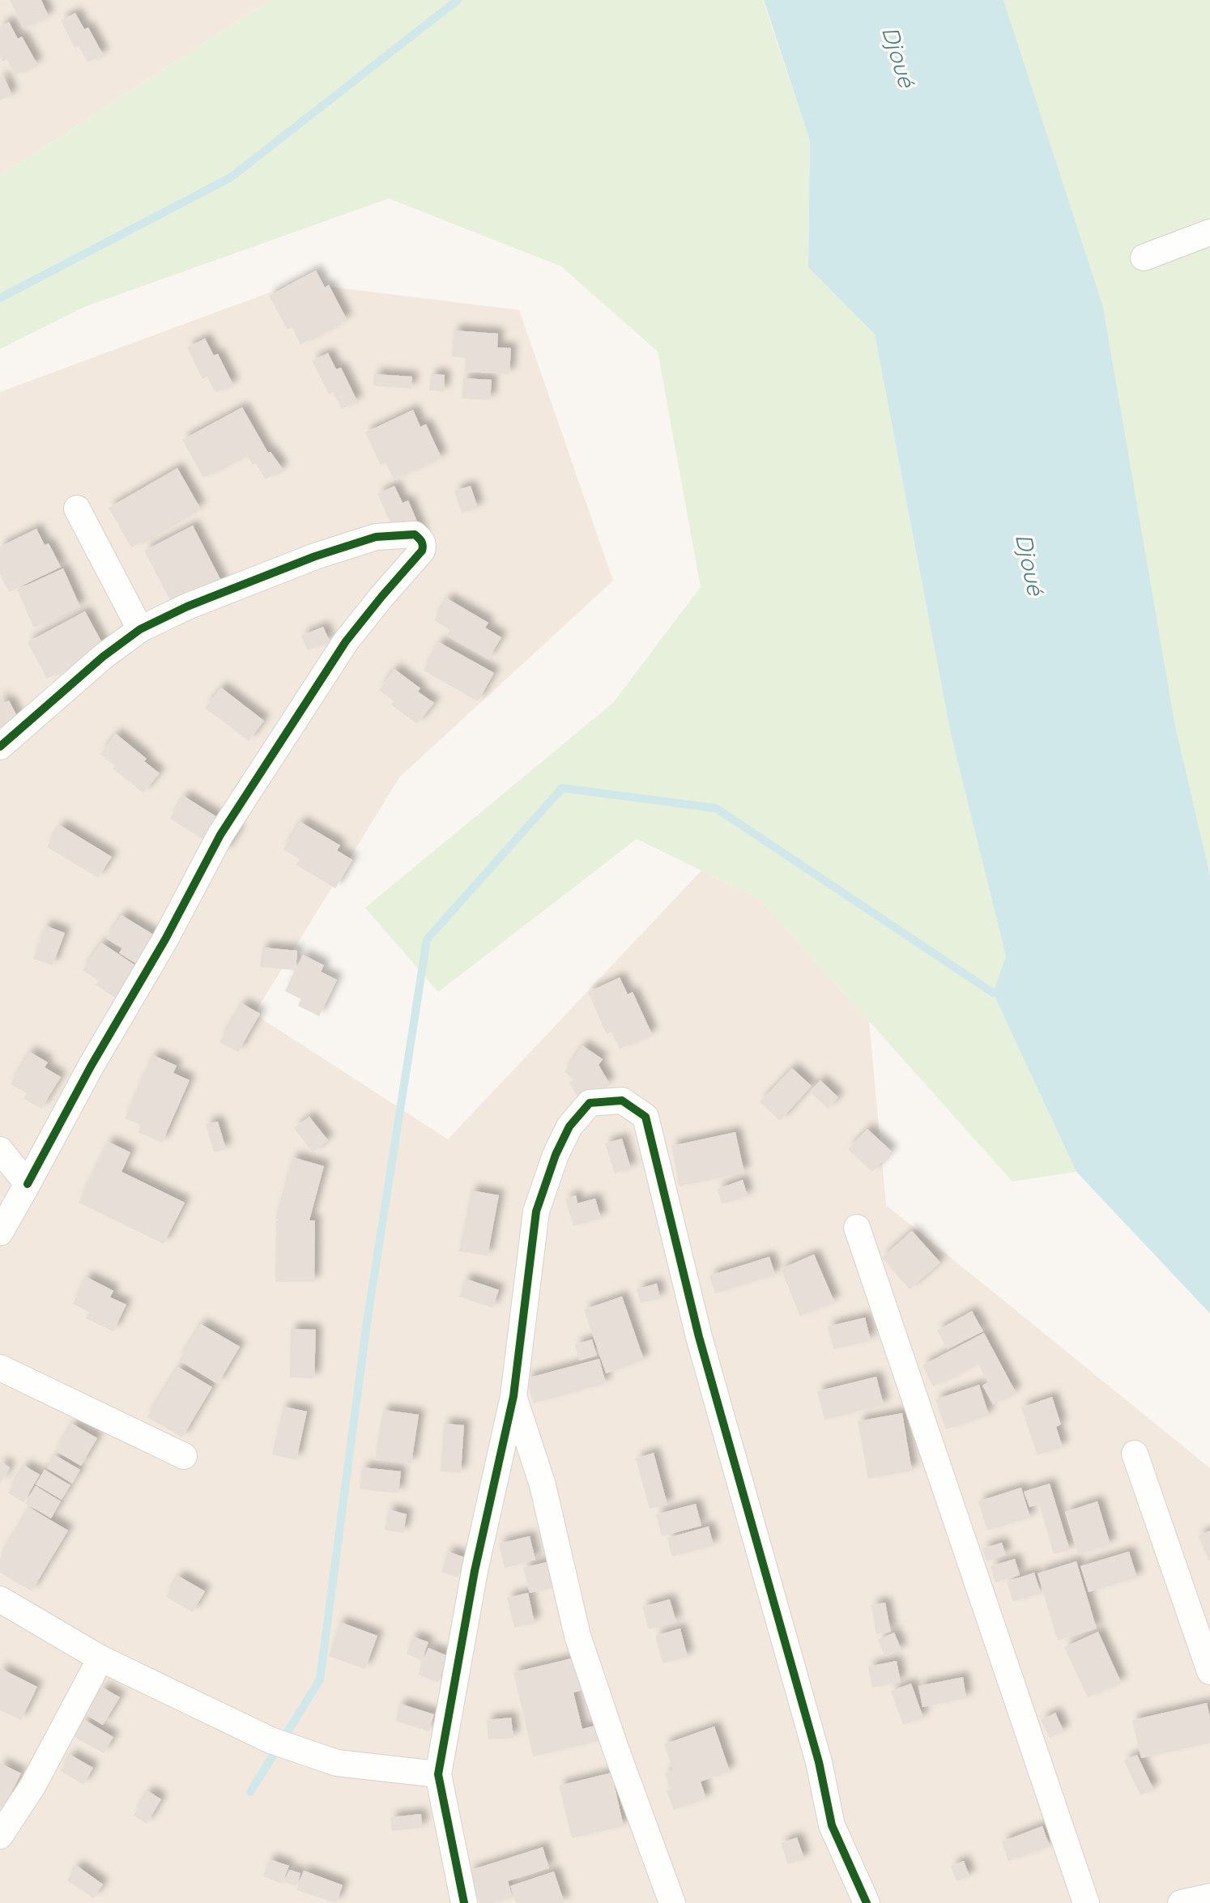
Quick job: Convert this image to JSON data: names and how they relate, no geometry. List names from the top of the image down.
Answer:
{
  "water": ["Djoué"]
}
